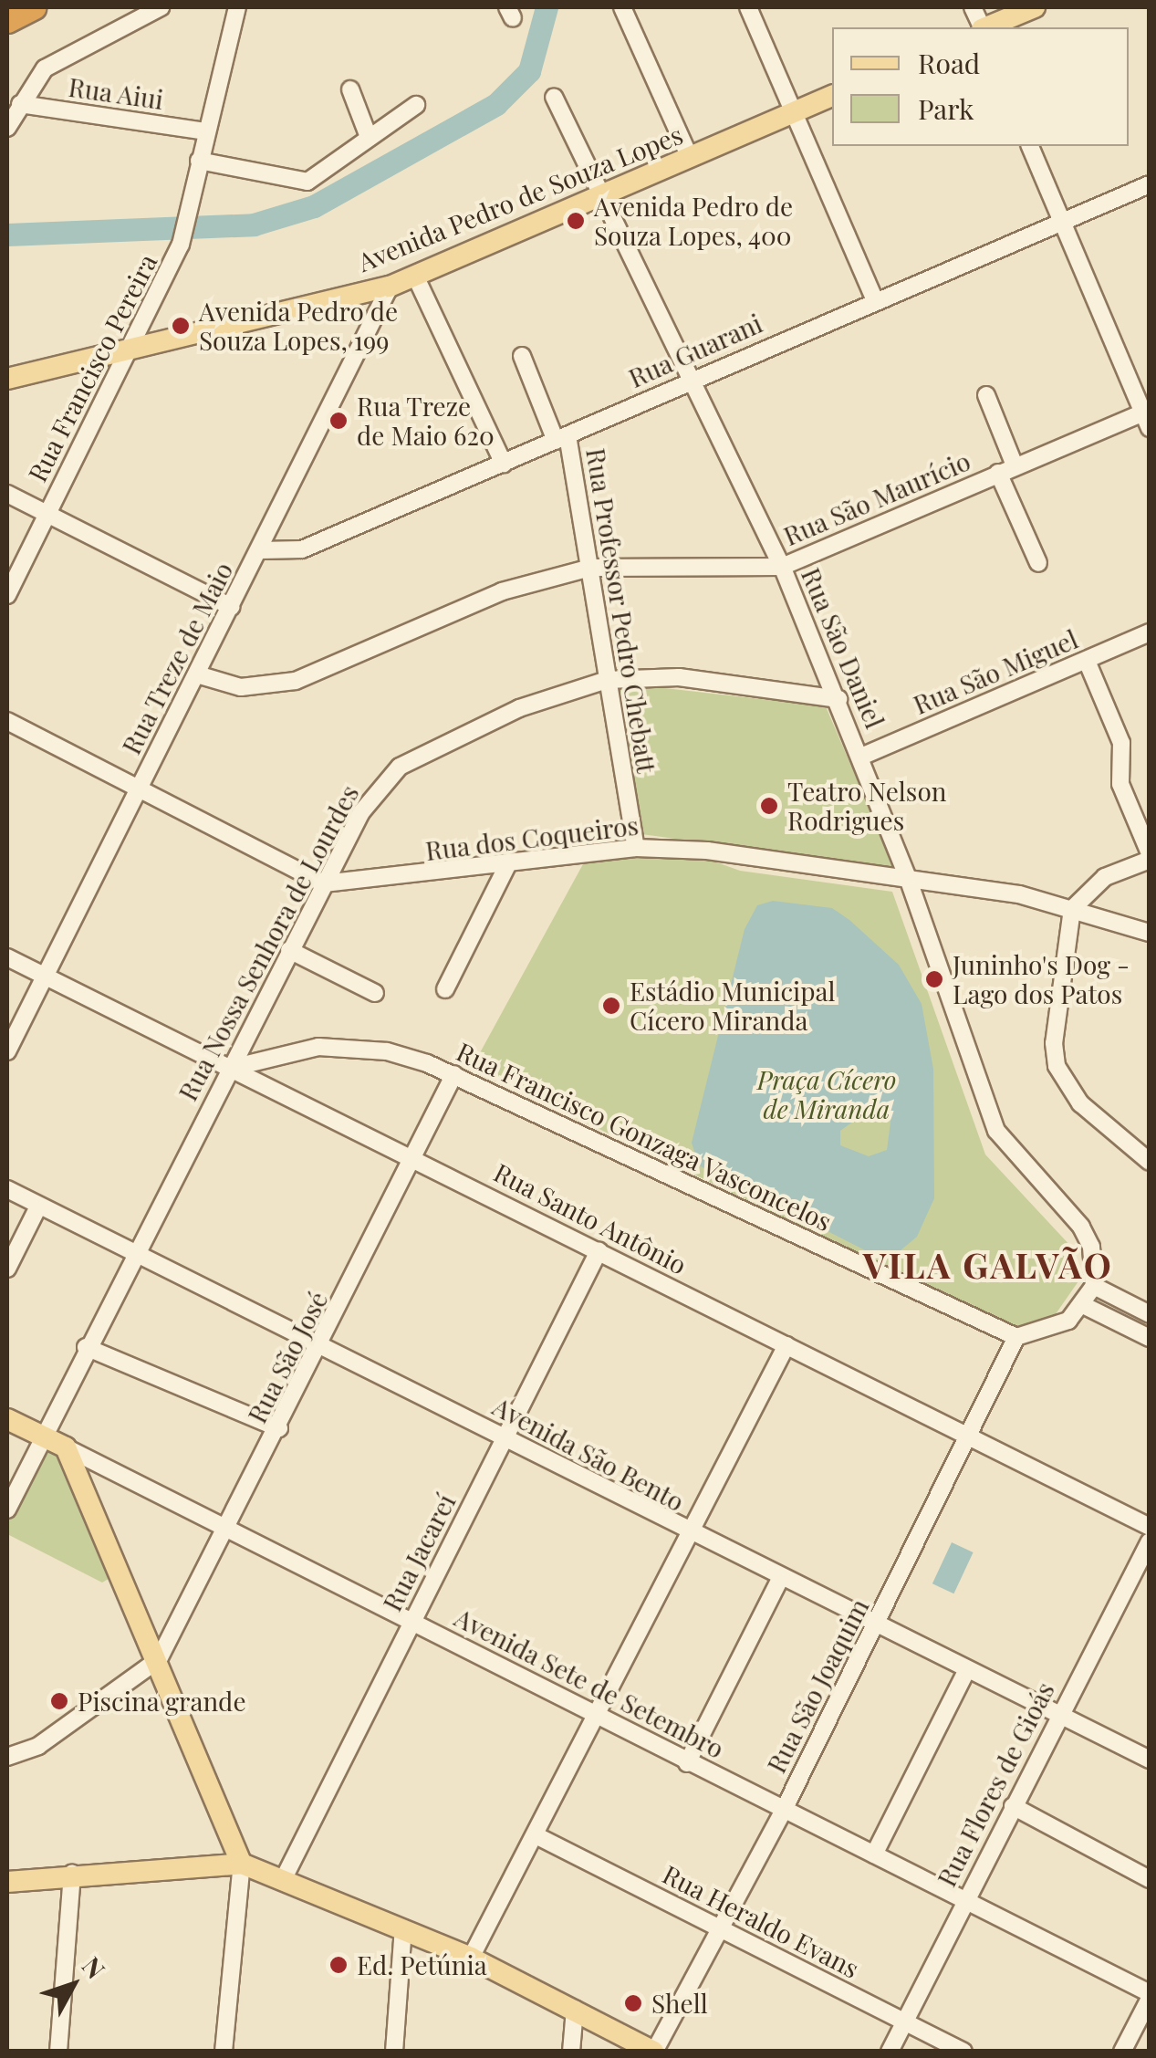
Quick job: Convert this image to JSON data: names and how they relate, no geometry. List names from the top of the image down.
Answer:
{
  "streets": {
    "main road": ["Avenida Pedro de Souza Lopes", "Avenida Sete de Setembro"],
    "street": [
      "Rua Aiui",
      "Rua Guarani",
      "Rua Francisco Pereira",
      "Rua São Maurício",
      "Rua Professor Pedro Chebatt",
      "Rua São Daniel",
      "Rua Treze de Maio",
      "Rua São Miguel",
      "Rua dos Coqueiros",
      "Rua Nossa Senhora de Lourdes",
      "Rua Francisco Gonzaga Vasconcelos",
      "Rua Santo Antônio",
      "Rua São José",
      "Avenida São Bento",
      "Rua Jacareí",
      "Rua São Joaquim",
      "Rua Flores de Gioás",
      "Rua Heraldo Evans"
    ]
  },
  "crossings": [
    ["Rua Aiui", "Rua Francisco Pereira"],
    ["Avenida Pedro de Souza Lopes", "Rua Francisco Pereira"],
    ["Avenida Pedro de Souza Lopes", "Rua São Daniel"],
    ["Avenida Pedro de Souza Lopes", "Rua Treze de Maio"],
    ["Rua Guarani", "Rua Professor Pedro Chebatt"],
    ["Rua Guarani", "Rua São Daniel"],
    ["Rua Guarani", "Rua Treze de Maio"],
    ["Rua São Maurício", "Rua Professor Pedro Chebatt"],
    ["Rua São Maurício", "Rua São Daniel"],
    ["Rua São Maurício", "Rua Treze de Maio"],
    ["Rua Professor Pedro Chebatt", "Rua dos Coqueiros"],
    ["Rua Professor Pedro Chebatt", "Rua Nossa Senhora de Lourdes"],
    ["Rua São Daniel", "Rua São Miguel"],
    ["Rua São Daniel", "Rua dos Coqueiros"],
    ["Rua São Daniel", "Rua Nossa Senhora de Lourdes"],
    ["Rua Treze de Maio", "Rua Santo Antônio"],
    ["Rua dos Coqueiros", "Rua Nossa Senhora de Lourdes"],
    ["Rua Nossa Senhora de Lourdes", "Rua Francisco Gonzaga Vasconcelos"],
    ["Rua Nossa Senhora de Lourdes", "Rua Santo Antônio"],
    ["Rua Nossa Senhora de Lourdes", "Avenida São Bento"],
    ["Rua Nossa Senhora de Lourdes", "Avenida Sete de Setembro"],
    ["Rua Francisco Gonzaga Vasconcelos", "Rua Santo Antônio"],
    ["Rua Francisco Gonzaga Vasconcelos", "Rua São José"],
    ["Rua Francisco Gonzaga Vasconcelos", "Rua São Joaquim"],
    ["Rua Santo Antônio", "Rua São José"],
    ["Rua Santo Antônio", "Rua Jacareí"],
    ["Rua Santo Antônio", "Rua São Joaquim"],
    ["Rua São José", "Avenida São Bento"],
    ["Rua São José", "Avenida Sete de Setembro"],
    ["Avenida São Bento", "Rua Jacareí"],
    ["Avenida São Bento", "Rua São Joaquim"],
    ["Avenida São Bento", "Rua Flores de Gioás"],
    ["Rua Jacareí", "Avenida Sete de Setembro"],
    ["Avenida Sete de Setembro", "Rua São Joaquim"],
    ["Avenida Sete de Setembro", "Rua Flores de Gioás"],
    ["Rua São Joaquim", "Rua Heraldo Evans"],
    ["Rua Flores de Gioás", "Rua Heraldo Evans"]
  ],
  "districts": ["VILA GALVÃO"],
  "parks": ["Praça Cícero de Miranda"],
  "places": [
    "Avenida Pedro de Souza Lopes, 400",
    "Avenida Pedro de Souza Lopes, 199",
    "Rua Treze de Maio 620",
    "Teatro Nelson Rodrigues",
    "Juninho's Dog - Lago dos Patos",
    "Estádio Municipal Cícero Miranda",
    "Piscina grande",
    "Ed. Petúnia",
    "Shell"
  ],
  "legend": ["Road", "Park"],
  "north": "top right"
}
